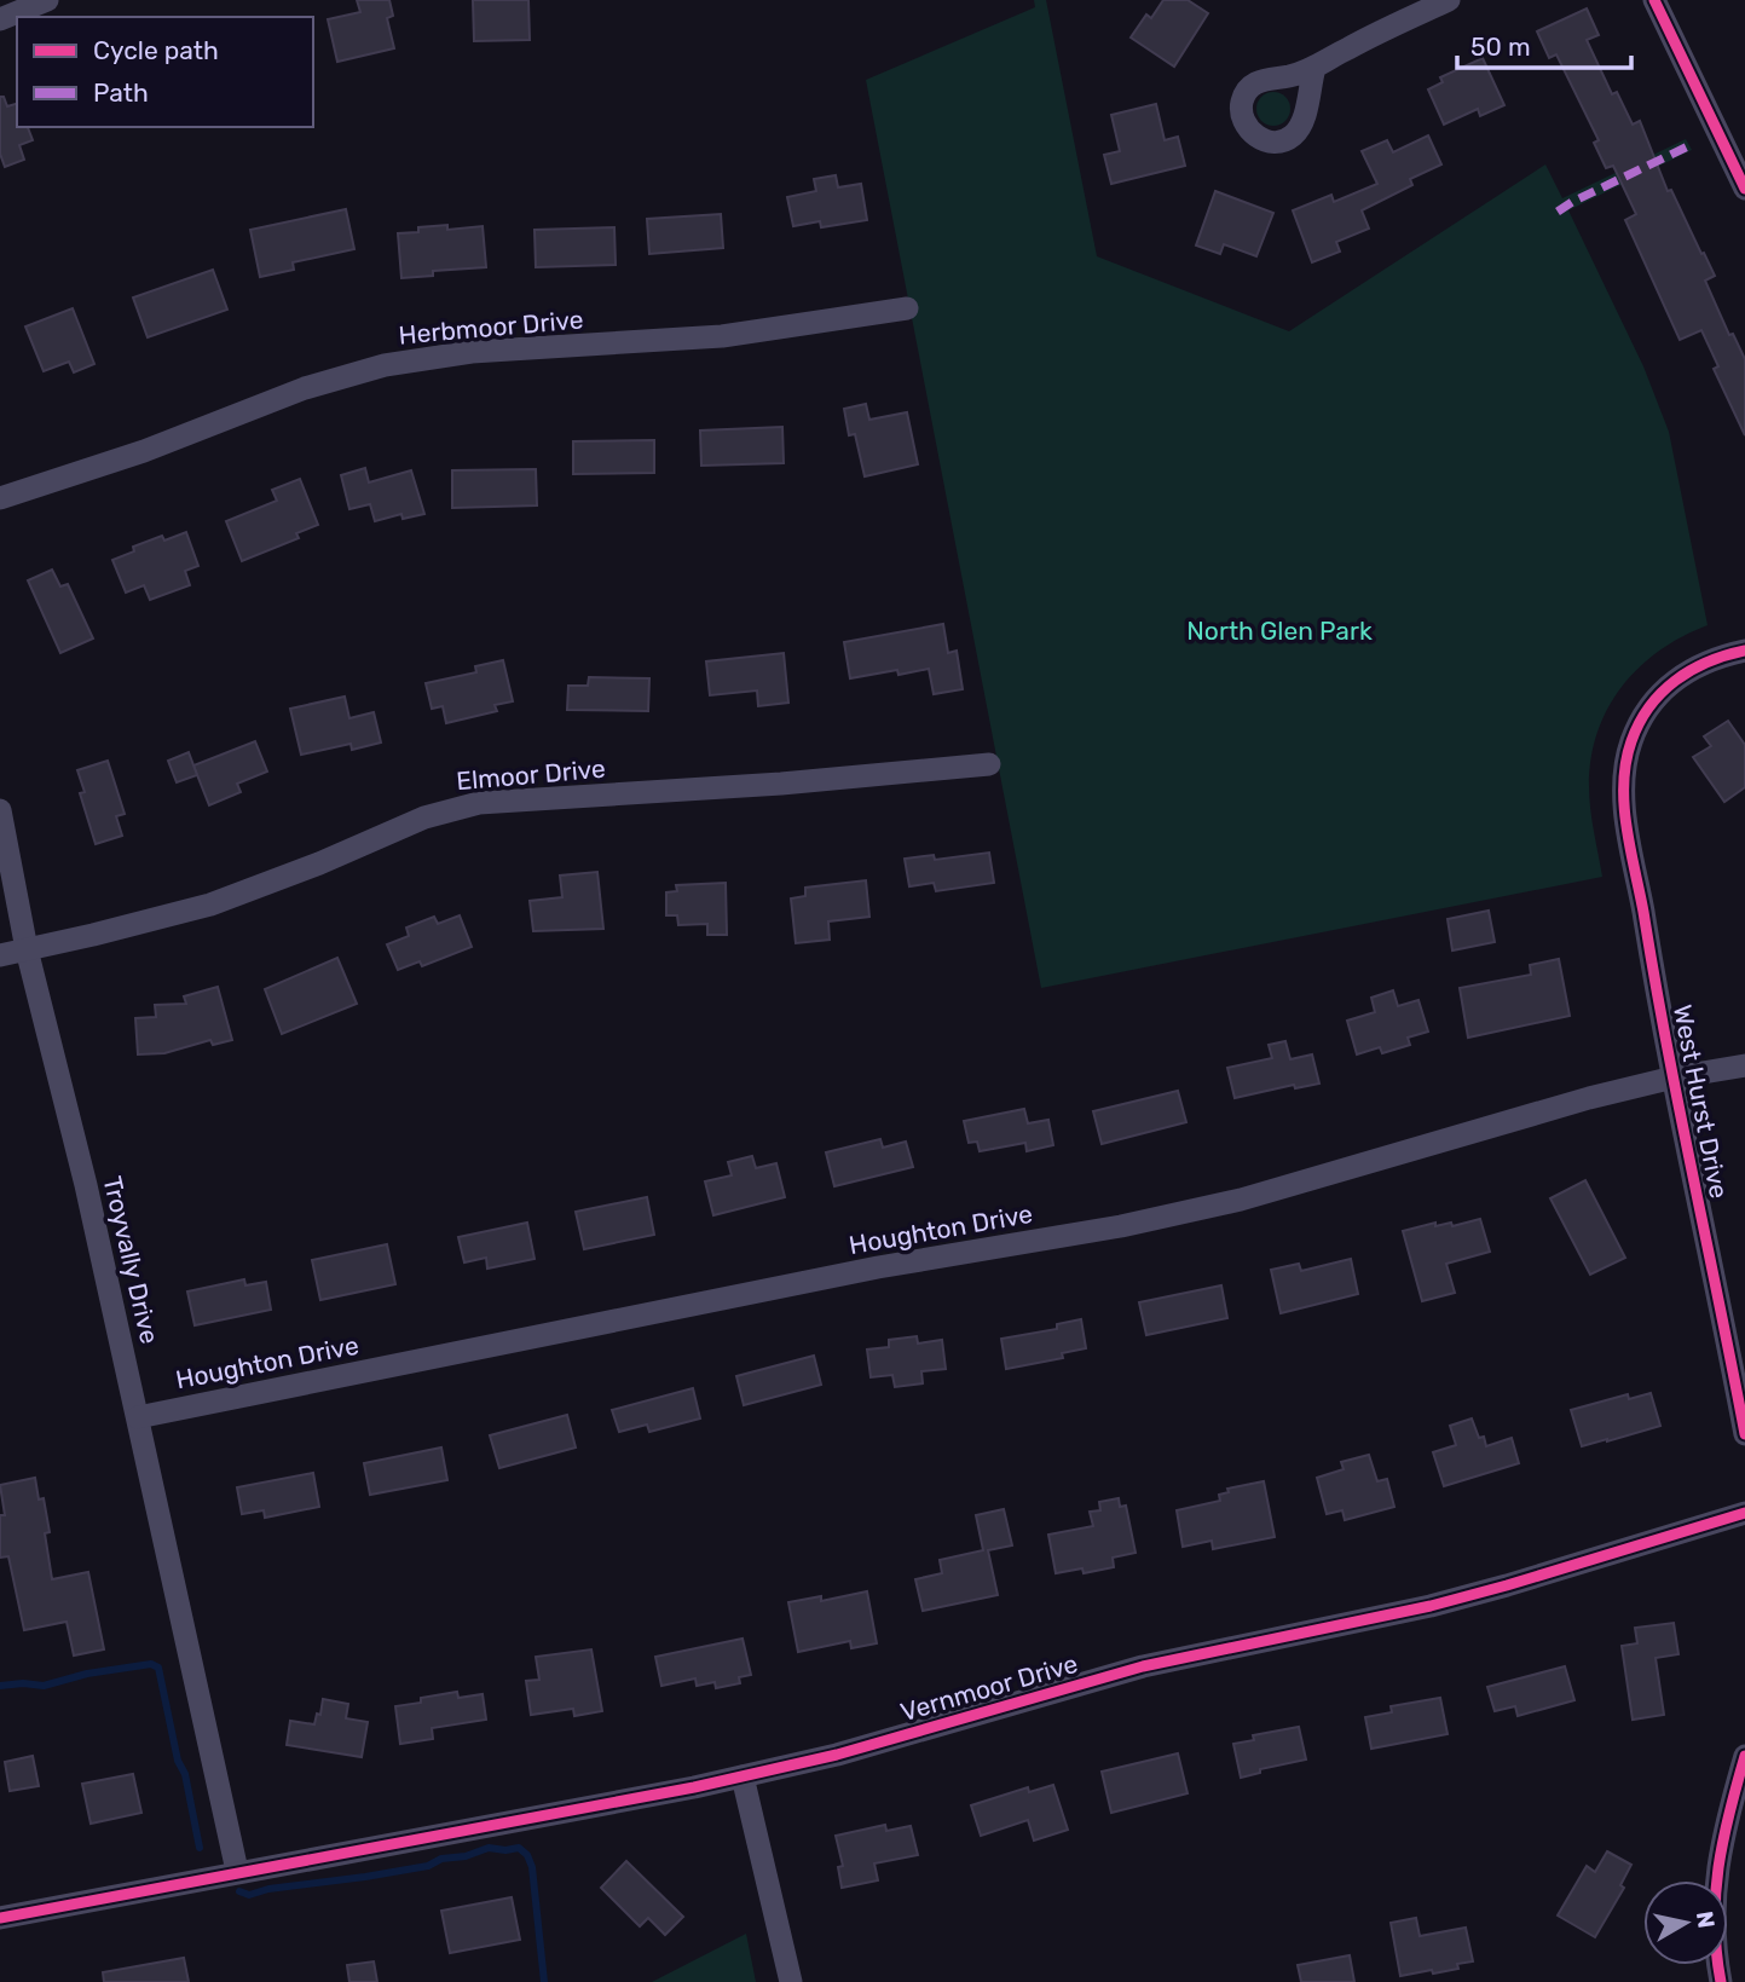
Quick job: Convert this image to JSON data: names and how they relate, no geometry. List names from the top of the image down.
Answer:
{
  "streets": {
    "street": [
      "Herbmoor Drive",
      "Elmoor Drive",
      "West Hurst Drive",
      "Houghton Drive",
      "Troyvally Drive",
      "Vernmoor Drive"
    ]
  },
  "crossings": [
    ["Elmoor Drive", "Troyvally Drive"],
    ["West Hurst Drive", "Houghton Drive"],
    ["Houghton Drive", "Troyvally Drive"],
    ["Troyvally Drive", "Vernmoor Drive"]
  ],
  "parks": ["North Glen Park"],
  "legend": ["Cycle path", "Path"],
  "scale_bar": "50 m",
  "north": "right"
}
